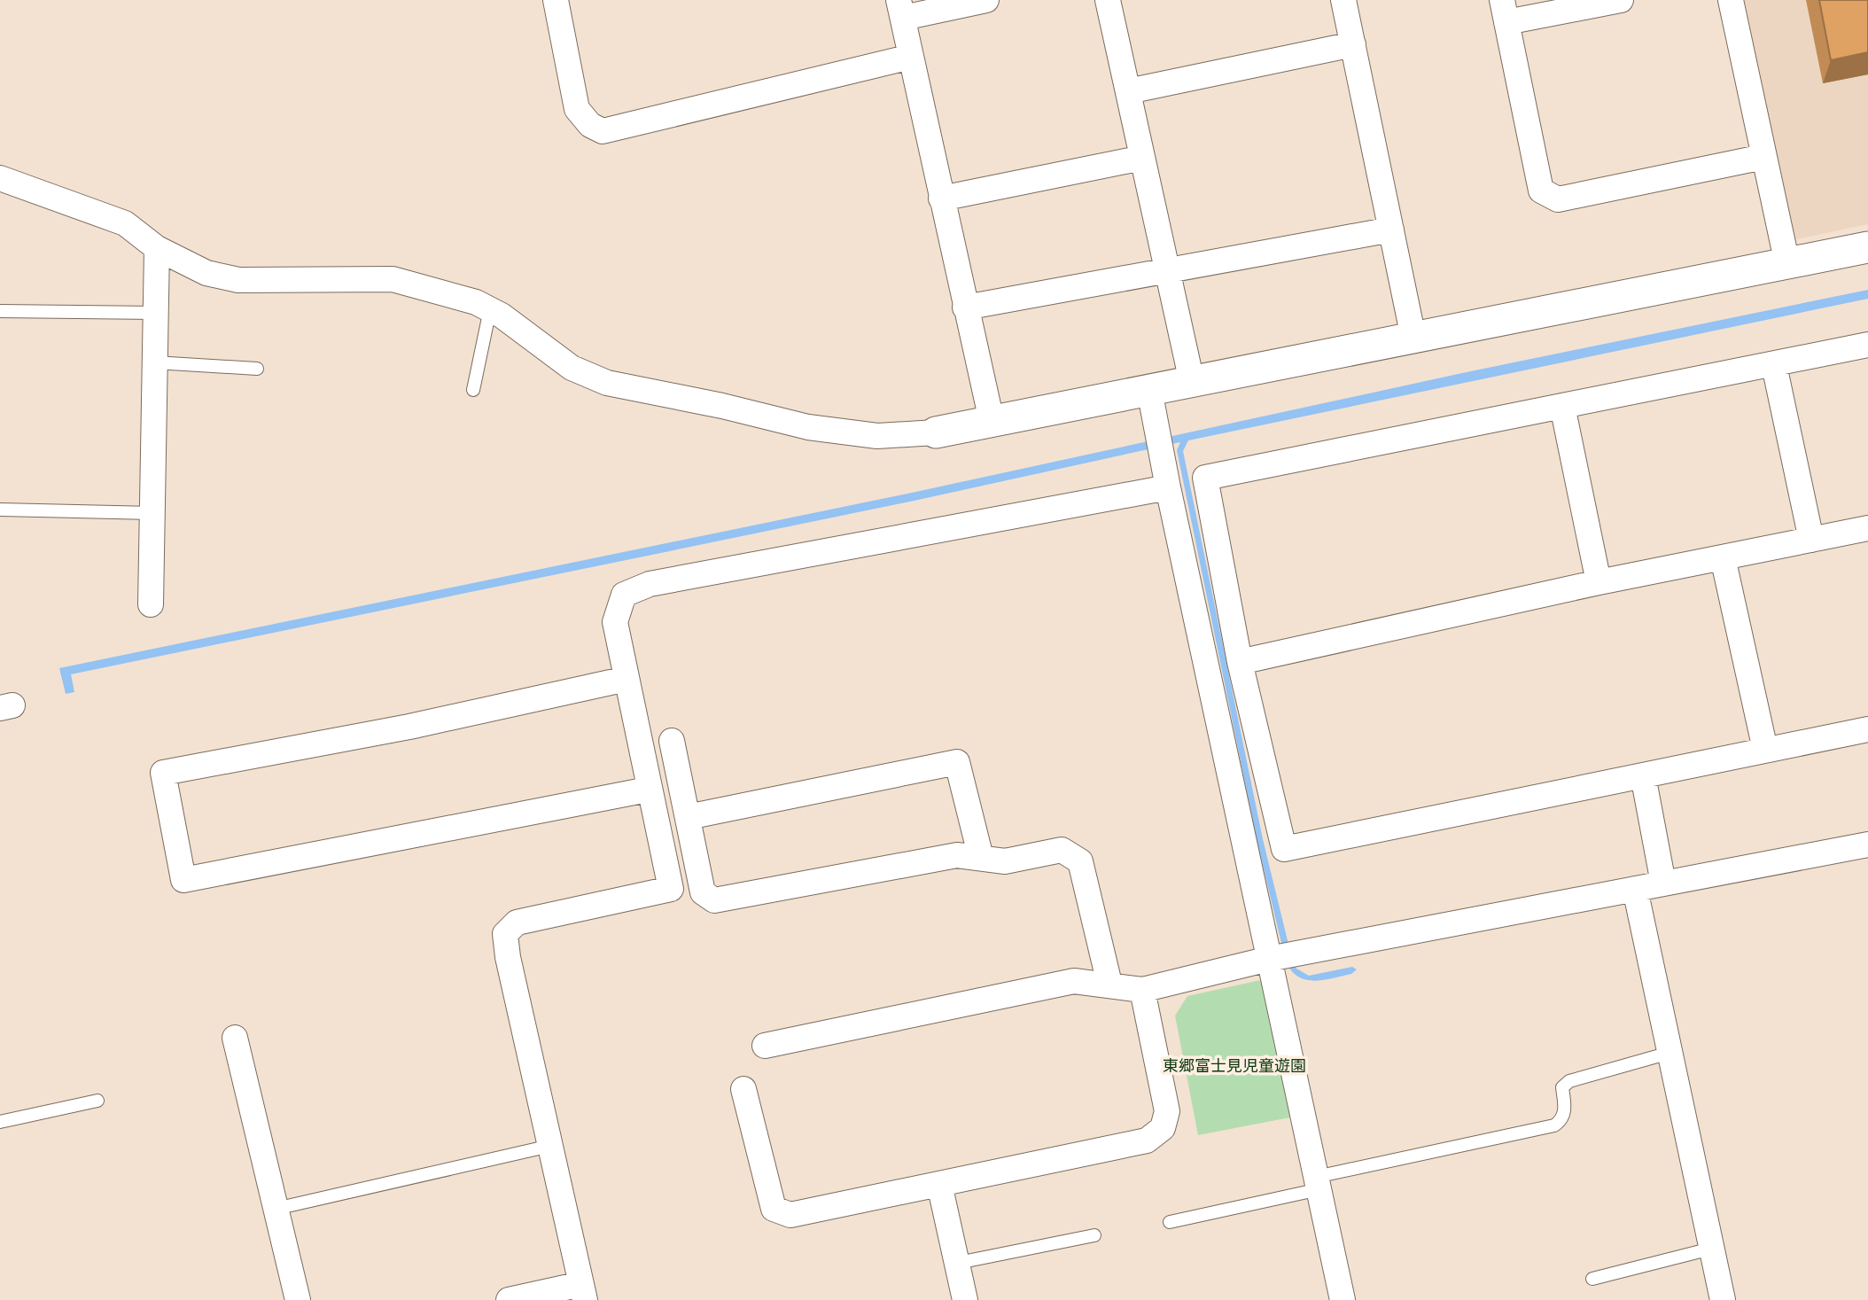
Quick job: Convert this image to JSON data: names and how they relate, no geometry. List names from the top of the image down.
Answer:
{
  "parks": ["東郷富士見児童遊園"]
}
